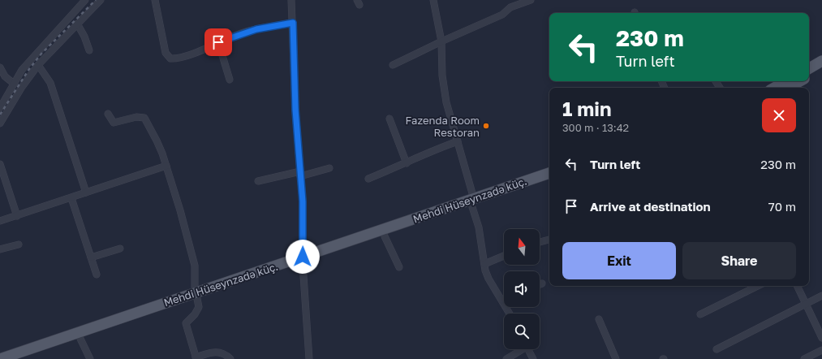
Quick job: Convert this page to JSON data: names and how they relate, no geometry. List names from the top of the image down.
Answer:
{
  "streets": {
    "main road": ["Mehdi Hüseynzadə küç."]
  },
  "places": ["Fazenda Room Restoran"],
  "north": "top",
  "page": {
    "turn": ["230 m", "Turn left"],
    "heading": ["1 min", "300 m · 13:42"],
    "list": [
      {
        "name": "Turn left",
        "value": "230 m"
      },
      {
        "name": "Arrive at destination",
        "value": "70 m"
      }
    ],
    "buttons": ["Exit", "Share"]
  }
}
